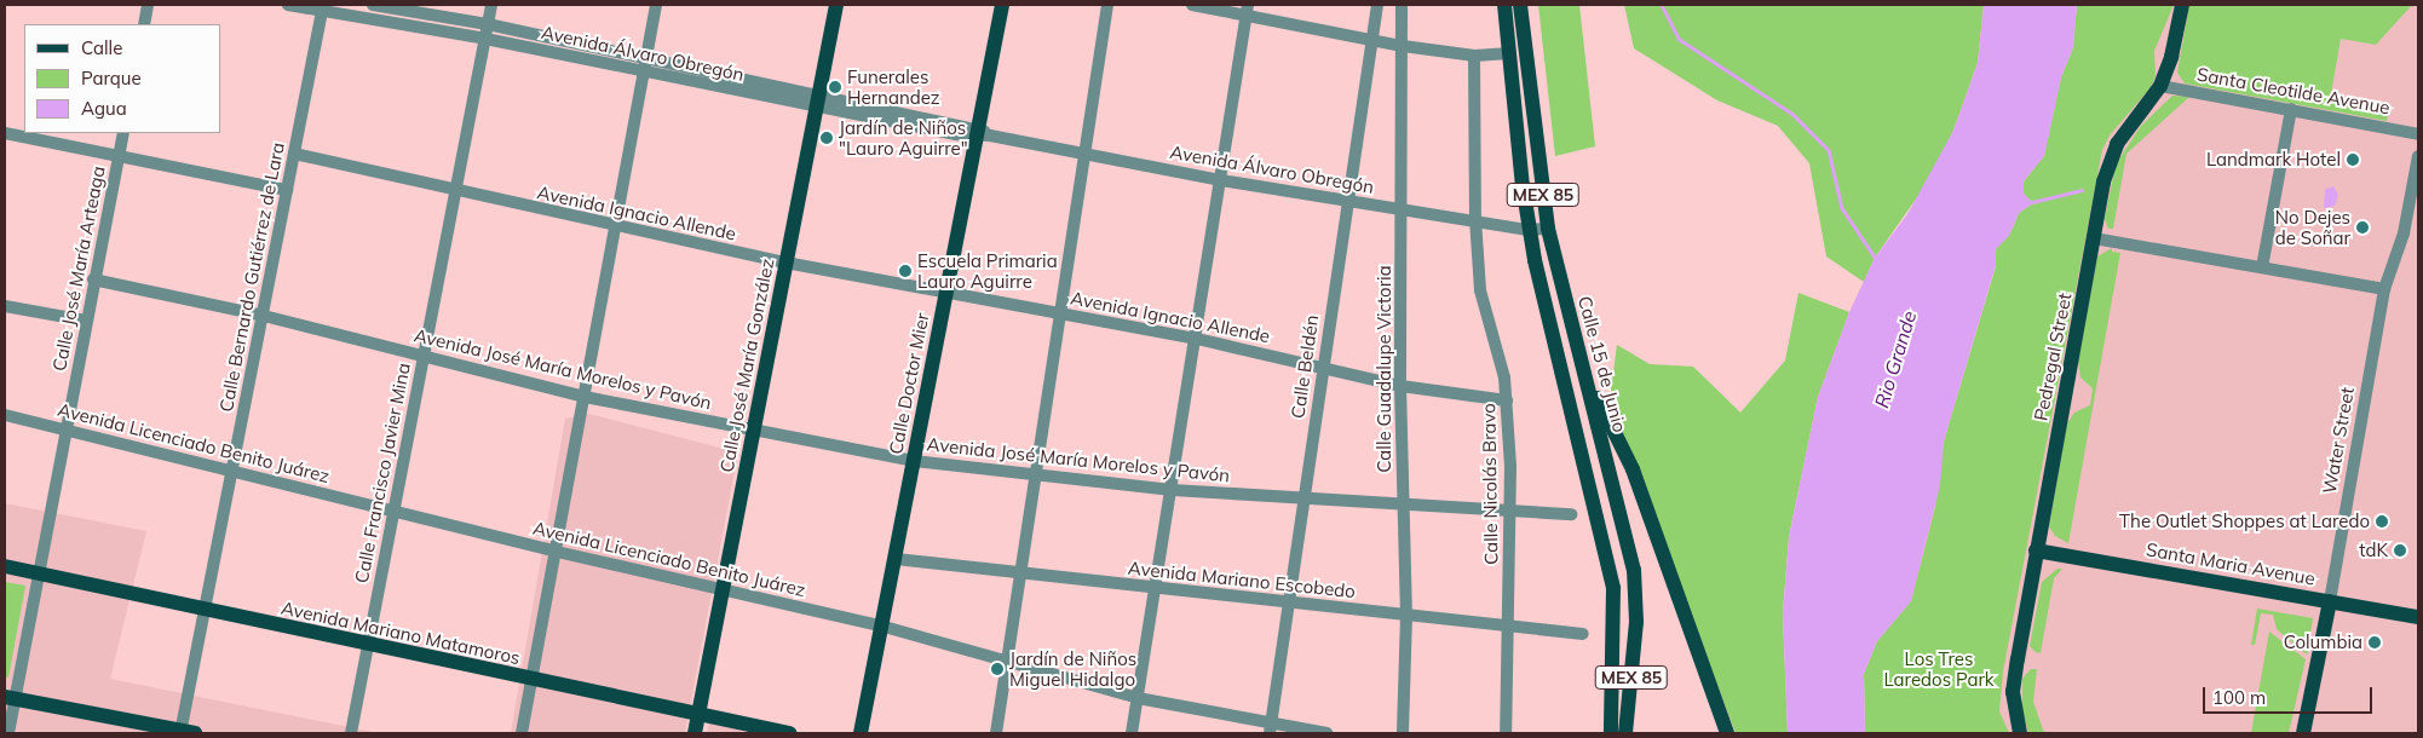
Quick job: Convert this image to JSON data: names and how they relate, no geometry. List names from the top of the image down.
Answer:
{
  "streets": {
    "main road": [
      "MEX 85",
      "Pedregal Street",
      "Calle 15 de Junio",
      "Calle José María González",
      "Calle Doctor Mier",
      "Water Street",
      "Santa Maria Avenue",
      "Avenida Mariano Matamoros"
    ],
    "street": [
      "Avenida Álvaro Obregón",
      "Santa Cleotilde Avenue",
      "Avenida Ignacio Allende",
      "Calle José María Arteaga",
      "Calle Bernardo Gutiérrez de Lara",
      "Calle Beldén",
      "Avenida José María Morelos y Pavón",
      "Calle Guadalupe Victoria",
      "Avenida Licenciado Benito Juárez",
      "Calle Francisco Javier Mina",
      "Calle Nicolás Bravo",
      "Avenida Mariano Escobedo"
    ]
  },
  "crossings": [
    ["Avenida Álvaro Obregón", "MEX 85"],
    ["Avenida Álvaro Obregón", "Calle Bernardo Gutiérrez de Lara"],
    ["Avenida Álvaro Obregón", "Calle 15 de Junio"],
    ["Avenida Álvaro Obregón", "Calle José María González"],
    ["Avenida Álvaro Obregón", "Calle Beldén"],
    ["Avenida Álvaro Obregón", "Calle Guadalupe Victoria"],
    ["Avenida Álvaro Obregón", "Calle Doctor Mier"],
    ["Avenida Álvaro Obregón", "Calle Francisco Javier Mina"],
    ["Avenida Álvaro Obregón", "Calle Nicolás Bravo"],
    ["Santa Cleotilde Avenue", "Pedregal Street"],
    ["Avenida Ignacio Allende", "Calle Bernardo Gutiérrez de Lara"],
    ["Avenida Ignacio Allende", "Calle José María González"],
    ["Avenida Ignacio Allende", "Calle Beldén"],
    ["Avenida Ignacio Allende", "Calle Guadalupe Victoria"],
    ["Avenida Ignacio Allende", "Calle Doctor Mier"],
    ["Avenida Ignacio Allende", "Calle Francisco Javier Mina"],
    ["Avenida Ignacio Allende", "Calle Nicolás Bravo"],
    ["Calle José María Arteaga", "Avenida José María Morelos y Pavón"],
    ["Calle José María Arteaga", "Avenida Licenciado Benito Juárez"],
    ["Calle José María Arteaga", "Avenida Mariano Matamoros"],
    ["Calle Bernardo Gutiérrez de Lara", "Avenida José María Morelos y Pavón"],
    ["Calle Bernardo Gutiérrez de Lara", "Avenida Licenciado Benito Juárez"],
    ["Calle Bernardo Gutiérrez de Lara", "Avenida Mariano Matamoros"],
    ["Pedregal Street", "Santa Maria Avenue"],
    ["Calle José María González", "Avenida José María Morelos y Pavón"],
    ["Calle José María González", "Avenida Licenciado Benito Juárez"],
    ["Calle José María González", "Avenida Mariano Matamoros"],
    ["Calle Beldén", "Avenida José María Morelos y Pavón"],
    ["Calle Beldén", "Avenida Licenciado Benito Juárez"],
    ["Calle Beldén", "Avenida Mariano Escobedo"],
    ["Avenida José María Morelos y Pavón", "Calle Guadalupe Victoria"],
    ["Avenida José María Morelos y Pavón", "Calle Doctor Mier"],
    ["Avenida José María Morelos y Pavón", "Calle Francisco Javier Mina"],
    ["Avenida José María Morelos y Pavón", "Calle Nicolás Bravo"],
    ["Calle Guadalupe Victoria", "Avenida Mariano Escobedo"],
    ["Calle Doctor Mier", "Avenida Licenciado Benito Juárez"],
    ["Calle Doctor Mier", "Avenida Mariano Escobedo"],
    ["Water Street", "Santa Maria Avenue"],
    ["Avenida Licenciado Benito Juárez", "Calle Francisco Javier Mina"],
    ["Calle Francisco Javier Mina", "Avenida Mariano Matamoros"],
    ["Calle Nicolás Bravo", "Avenida Mariano Escobedo"]
  ],
  "water": ["Rio Grande"],
  "parks": ["Los Tres Laredos Park"],
  "places": [
    "Funerales Hernandez",
    "Jardín de Niños \"Lauro Aguirre\"",
    "Landmark Hotel",
    "No Dejes de Soñar",
    "Escuela Primaria Lauro Aguirre",
    "The Outlet Shoppes at Laredo",
    "tdK",
    "Columbia",
    "Jardín de Niños Miguel Hidalgo"
  ],
  "legend": ["Calle", "Parque", "Agua"],
  "scale_bar": "100 m"
}
